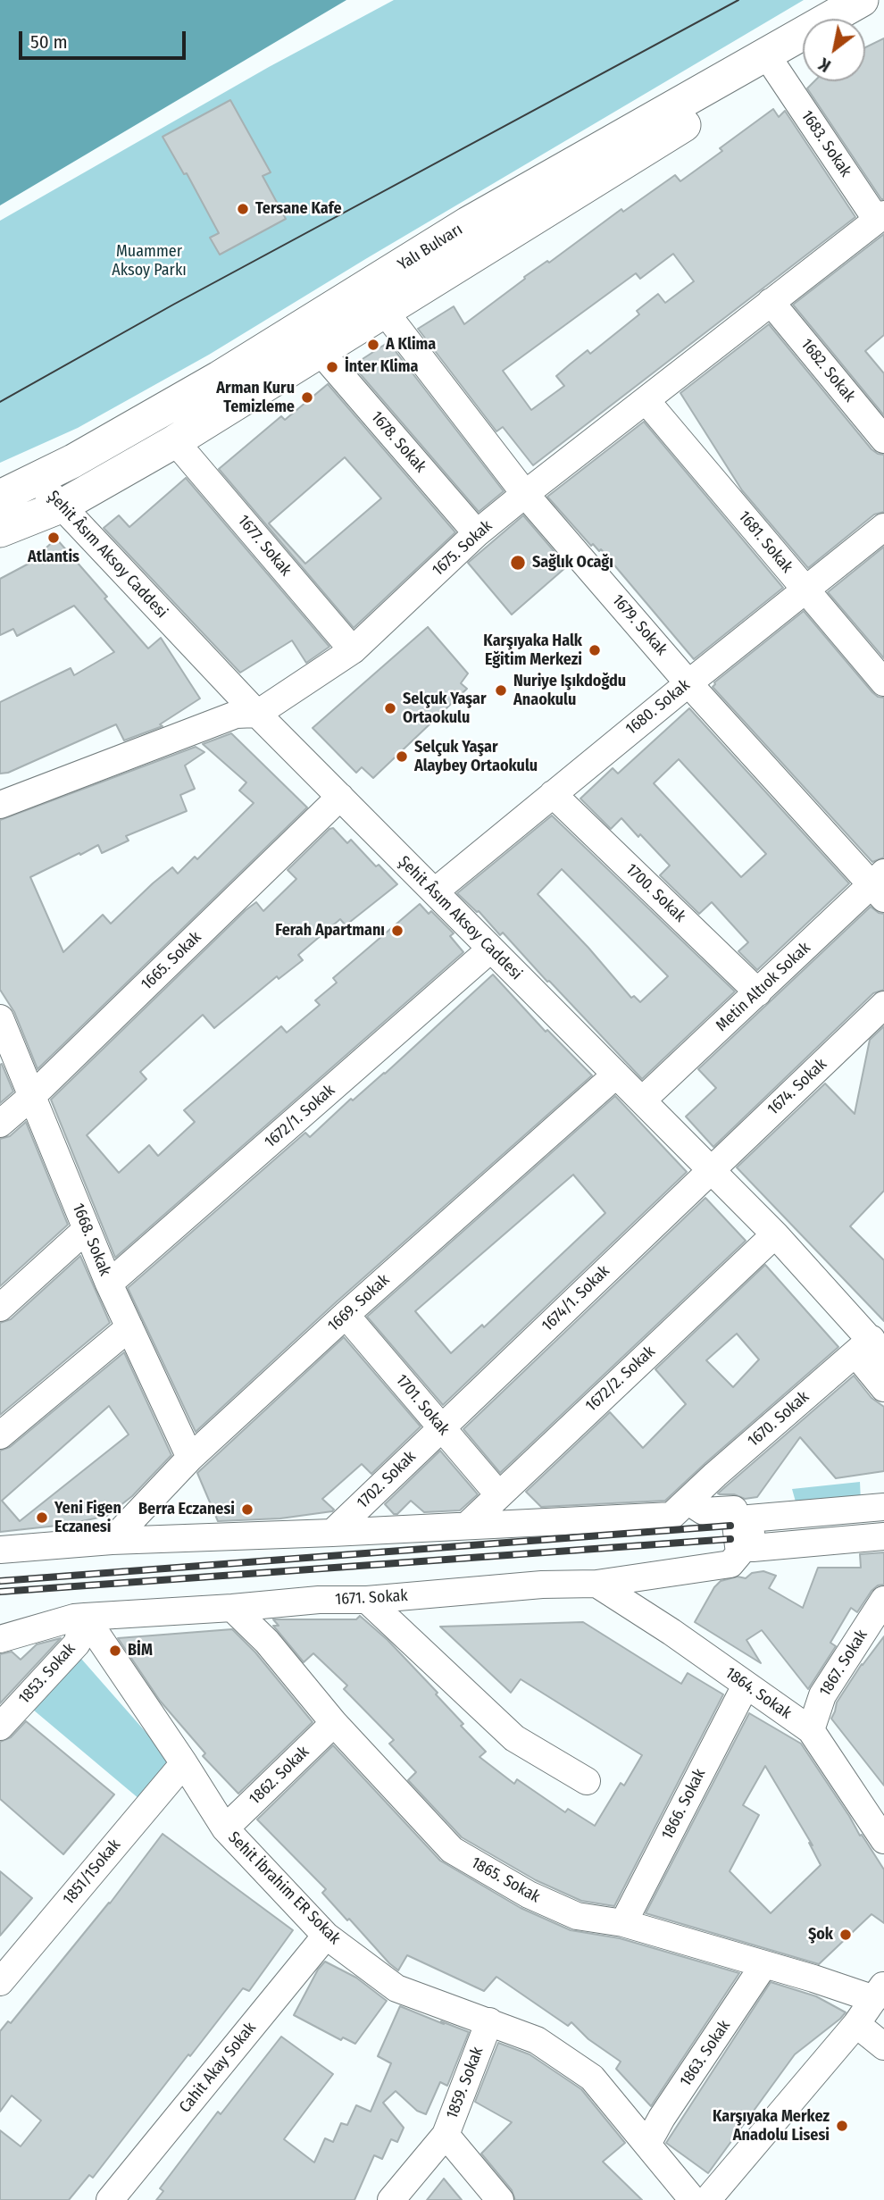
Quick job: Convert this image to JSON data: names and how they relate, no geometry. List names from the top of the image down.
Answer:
{
  "streets": {
    "main road": ["Yalı Bulvarı"],
    "street": [
      "1683. Sokak",
      "1682. Sokak",
      "1678. Sokak",
      "1681. Sokak",
      "1677. Sokak",
      "1675. Sokak",
      "Şehit Âsım Aksoy Caddesi",
      "1679. Sokak",
      "1680. Sokak",
      "1700. Sokak",
      "1665. Sokak",
      "Metin Altıok Sokak",
      "1674. Sokak",
      "1672/1. Sokak",
      "1668. Sokak",
      "1674/1. Sokak",
      "1669. Sokak",
      "1672/2. Sokak",
      "1701. Sokak",
      "1670. Sokak",
      "1702. Sokak",
      "1671. Sokak",
      "1867. Sokak",
      "1853. Sokak",
      "1864. Sokak",
      "1862. Sokak",
      "1866. Sokak",
      "1851/1Sokak",
      "1865. Sokak",
      "Sehit İbrahim ER Sokak",
      "1863. Sokak",
      "Cahit Akay Sokak",
      "1859. Sokak"
    ]
  },
  "crossings": [
    ["1683. Sokak", "Yalı Bulvarı"],
    ["1683. Sokak", "1675. Sokak"],
    ["Yalı Bulvarı", "1678. Sokak"],
    ["Yalı Bulvarı", "1677. Sokak"],
    ["Yalı Bulvarı", "Şehit Âsım Aksoy Caddesi"],
    ["Yalı Bulvarı", "1679. Sokak"],
    ["1682. Sokak", "1675. Sokak"],
    ["1678. Sokak", "1675. Sokak"],
    ["1681. Sokak", "1675. Sokak"],
    ["1681. Sokak", "1680. Sokak"],
    ["1677. Sokak", "1675. Sokak"],
    ["1675. Sokak", "Şehit Âsım Aksoy Caddesi"],
    ["1675. Sokak", "1679. Sokak"],
    ["Şehit Âsım Aksoy Caddesi", "1680. Sokak"],
    ["Şehit Âsım Aksoy Caddesi", "1665. Sokak"],
    ["Şehit Âsım Aksoy Caddesi", "Metin Altıok Sokak"],
    ["Şehit Âsım Aksoy Caddesi", "1674. Sokak"],
    ["Şehit Âsım Aksoy Caddesi", "1672/1. Sokak"],
    ["Şehit Âsım Aksoy Caddesi", "1674/1. Sokak"],
    ["Şehit Âsım Aksoy Caddesi", "1669. Sokak"],
    ["Şehit Âsım Aksoy Caddesi", "1672/2. Sokak"],
    ["Şehit Âsım Aksoy Caddesi", "1670. Sokak"],
    ["1679. Sokak", "1680. Sokak"],
    ["1679. Sokak", "Metin Altıok Sokak"],
    ["1680. Sokak", "1700. Sokak"],
    ["1700. Sokak", "Metin Altıok Sokak"],
    ["1665. Sokak", "1668. Sokak"],
    ["1674. Sokak", "1674/1. Sokak"],
    ["1672/1. Sokak", "1668. Sokak"],
    ["1668. Sokak", "1669. Sokak"],
    ["1674/1. Sokak", "1701. Sokak"],
    ["1674/1. Sokak", "1702. Sokak"],
    ["1669. Sokak", "1701. Sokak"],
    ["1672/2. Sokak", "1701. Sokak"],
    ["1701. Sokak", "1702. Sokak"],
    ["1670. Sokak", "1671. Sokak"],
    ["1671. Sokak", "1853. Sokak"],
    ["1671. Sokak", "1864. Sokak"],
    ["1671. Sokak", "1865. Sokak"],
    ["1671. Sokak", "Sehit İbrahim ER Sokak"],
    ["1867. Sokak", "1864. Sokak"],
    ["1853. Sokak", "Sehit İbrahim ER Sokak"],
    ["1864. Sokak", "1866. Sokak"],
    ["1862. Sokak", "1865. Sokak"],
    ["1862. Sokak", "Sehit İbrahim ER Sokak"],
    ["1866. Sokak", "1865. Sokak"],
    ["1851/1Sokak", "Sehit İbrahim ER Sokak"],
    ["1865. Sokak", "1863. Sokak"],
    ["Sehit İbrahim ER Sokak", "1863. Sokak"],
    ["Sehit İbrahim ER Sokak", "Cahit Akay Sokak"],
    ["Sehit İbrahim ER Sokak", "1859. Sokak"]
  ],
  "parks": ["Muammer Aksoy Parkı"],
  "places": [
    "Tersane Kafe",
    "A Klima",
    "İnter Klima",
    "Arman Kuru Temizleme",
    "Atlantis",
    "Sağlık Ocağı",
    "Karşıyaka Halk Eğitim Merkezi",
    "Nuriye Işıkdoğdu Anaokulu",
    "Selçuk Yaşar Ortaokulu",
    "Selçuk Yaşar Alaybey Ortaokulu",
    "Ferah Apartmanı",
    "Berra Eczanesi",
    "Yeni Figen Eczanesi",
    "BİM",
    "Şok",
    "Karşıyaka Merkez Anadolu Lisesi"
  ],
  "scale_bar": "50 m",
  "north": "bottom left"
}
